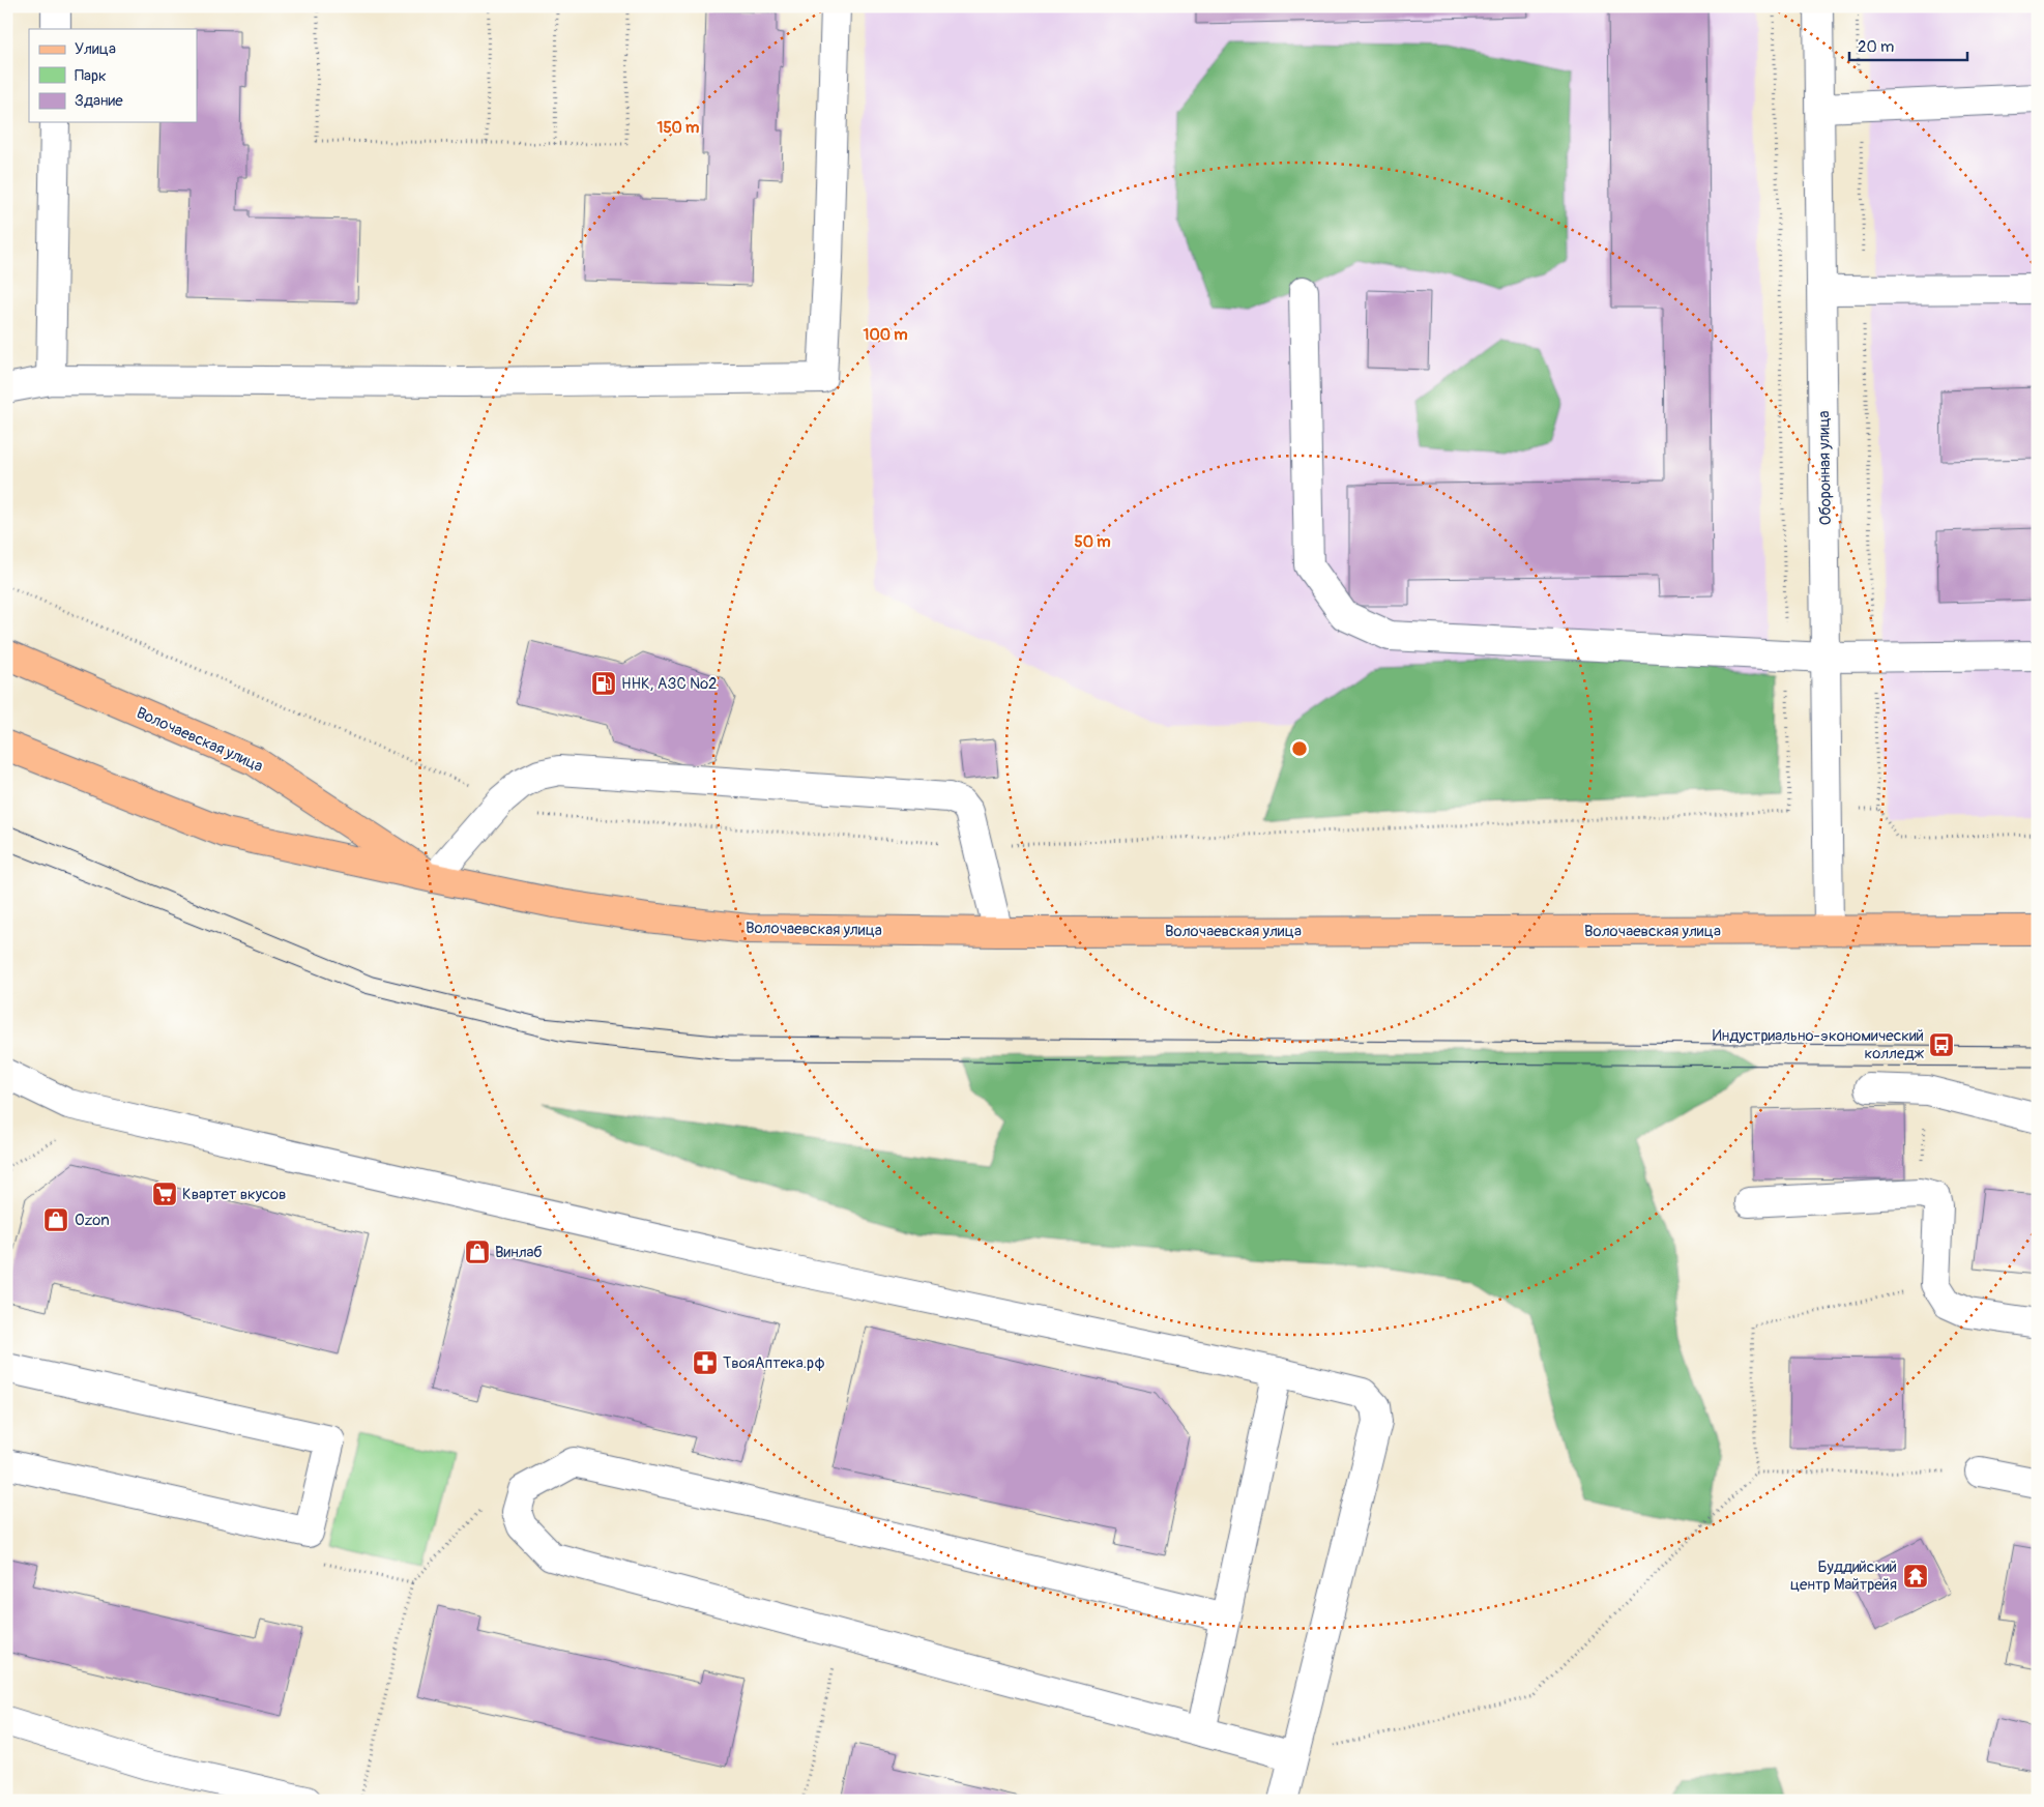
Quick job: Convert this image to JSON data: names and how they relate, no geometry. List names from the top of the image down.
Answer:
{
  "streets": {
    "main road": ["Волочаевская улица"],
    "street": ["Оборонная улица"]
  },
  "crossings": [
    ["Оборонная улица", "Волочаевская улица"]
  ],
  "places": {
    "fuel station": ["ННК, АЗС №2"],
    "bus stop": ["Индустриально-экономический колледж"],
    "supermarket": ["Квартет вкусов"],
    "shop": ["Ozon", "Винлаб"],
    "pharmacy": ["ТвояАптека.рф"],
    "temple": ["Буддийский центр Майтрейя"]
  },
  "legend": ["Улица", "Парк", "Здание"],
  "scale_bar": "20 m",
  "rings": ["150 m", "100 m", "50 m"]
}
